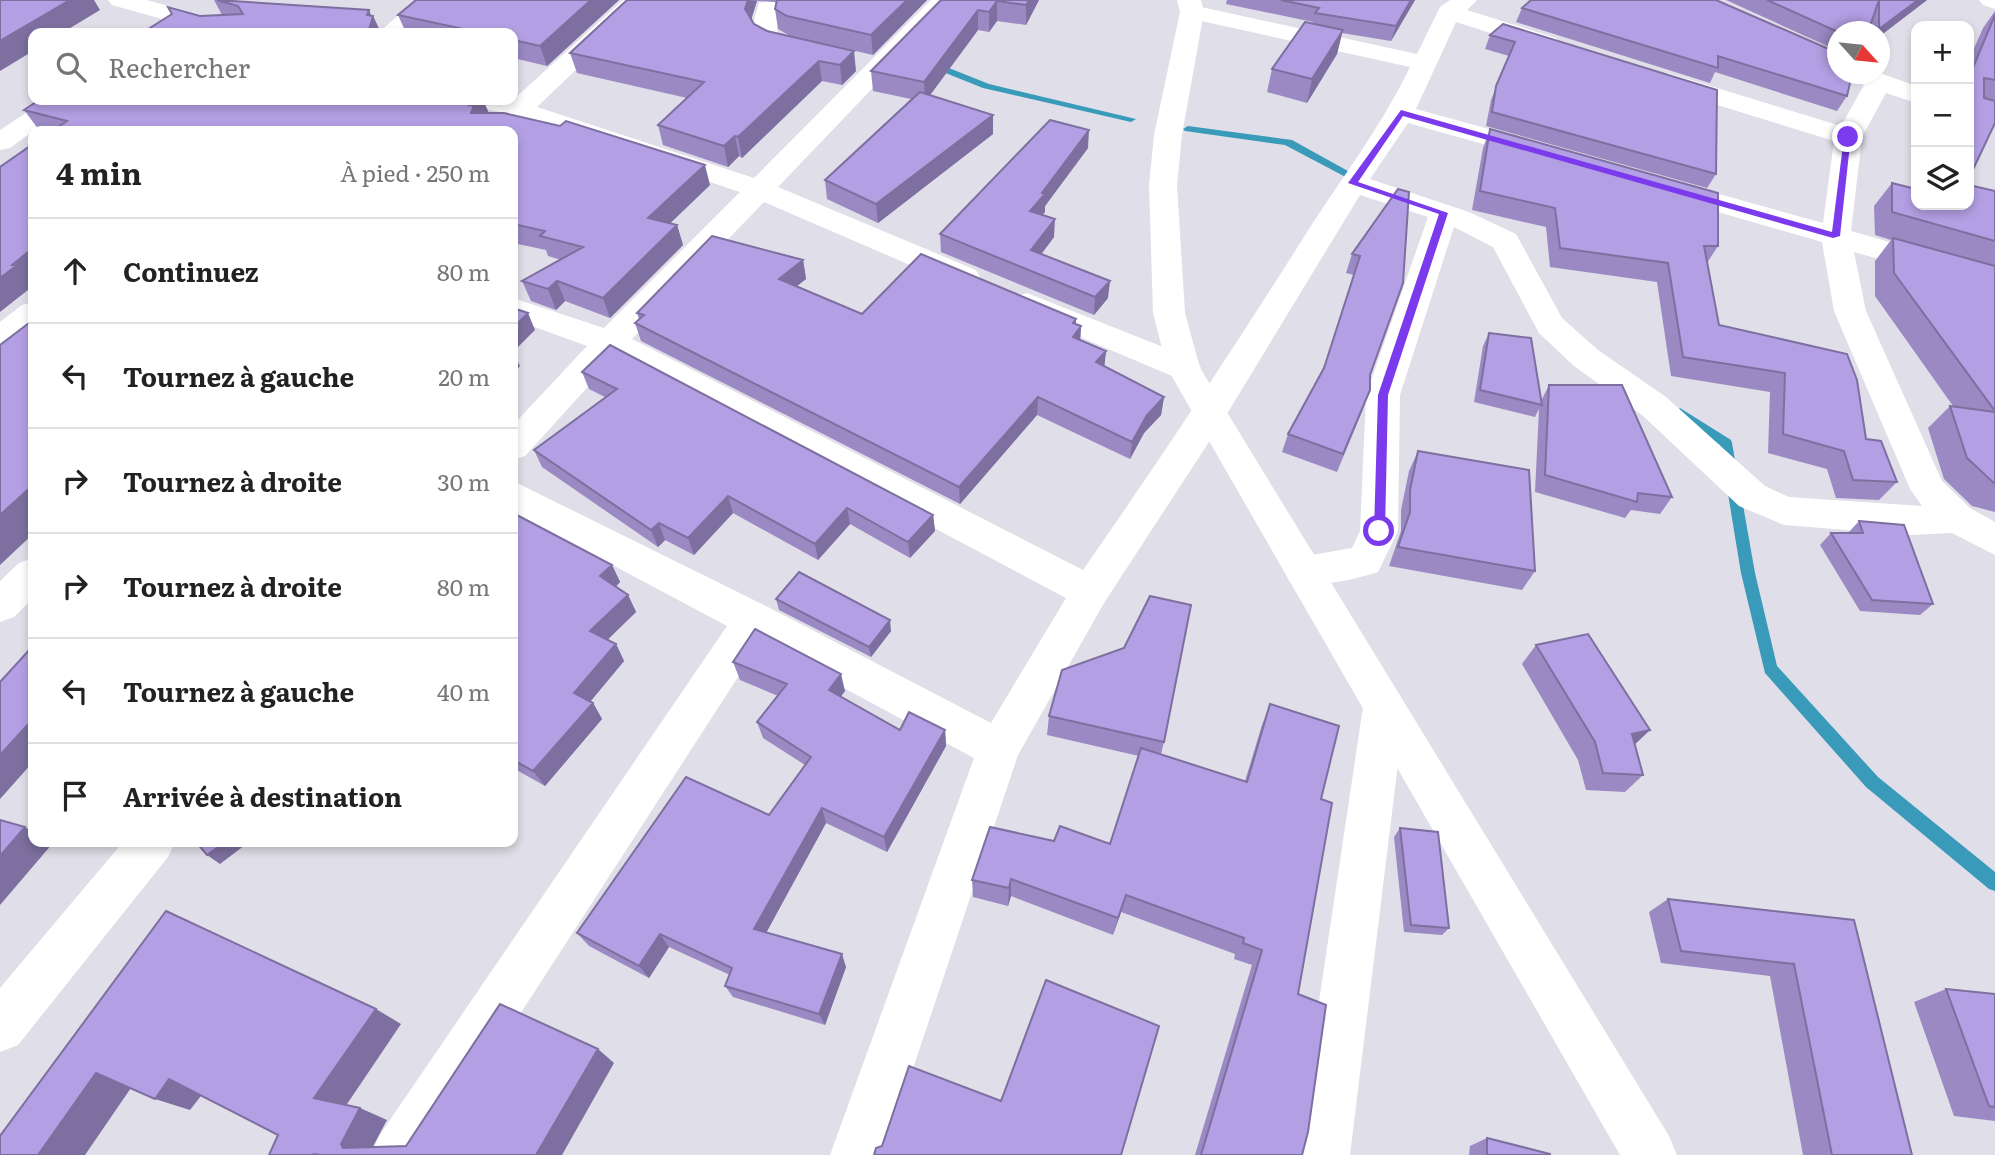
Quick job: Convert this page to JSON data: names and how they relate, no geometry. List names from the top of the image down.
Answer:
{
  "north": "bottom right",
  "page": {
    "map_buttons": ["+", "−"],
    "search": "Rechercher",
    "heading": ["4 min", "À pied · 250 m"],
    "list": [
      ["Continuez", "80 m"],
      ["Tournez à gauche", "20 m"],
      ["Tournez à droite", "30 m"],
      ["Tournez à droite", "80 m"],
      ["Tournez à gauche", "40 m"],
      "Arrivée à destination"
    ]
  }
}
